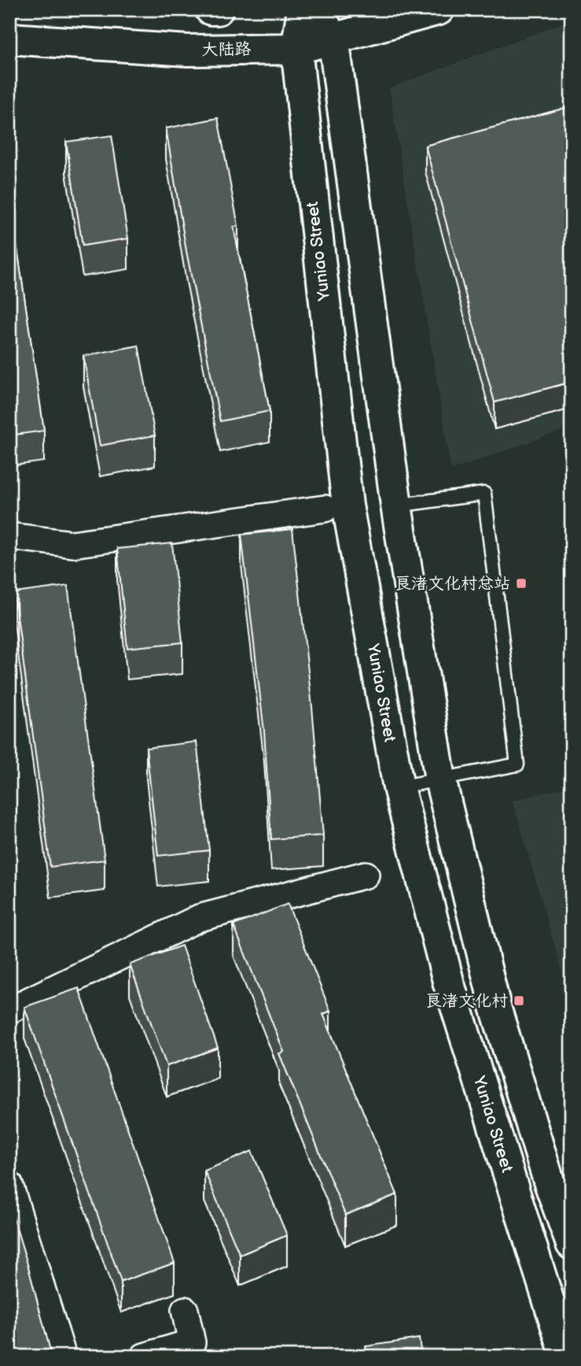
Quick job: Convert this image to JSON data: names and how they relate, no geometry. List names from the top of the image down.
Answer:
{
  "streets": {
    "main road": ["大陆路", "Yuniao Street"]
  },
  "crossings": [
    ["大陆路", "Yuniao Street"]
  ],
  "places": {
    "transit": ["良渚文化村总站", "良渚文化村"]
  }
}
